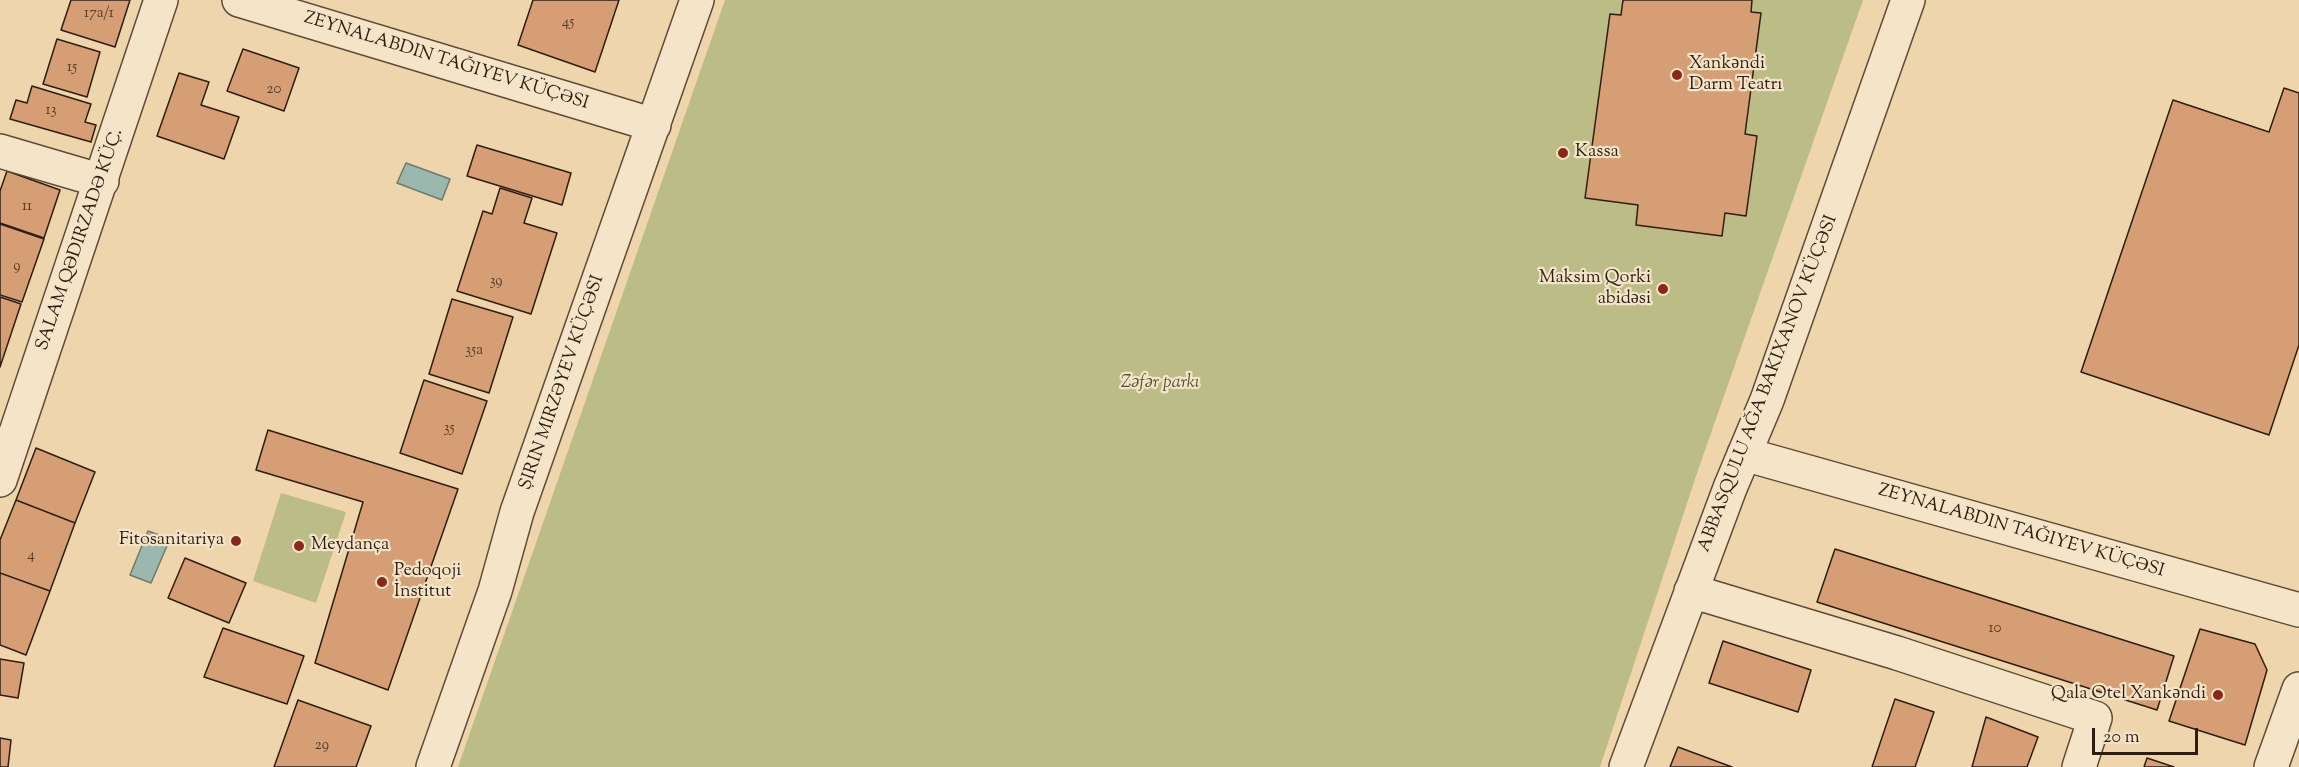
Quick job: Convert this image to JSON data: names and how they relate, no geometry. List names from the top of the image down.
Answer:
{
  "streets": {
    "street": ["SALAM QƏDIRZADƏ KÜÇ.", "ŞIRIN MIRZƏYEV KÜÇƏSI"]
  },
  "parks": ["Zəfər parkı"],
  "places": [
    "Xankəndi Darm Teatrı",
    "Kassa",
    "Maksim Qorki abidəsi",
    "Fitosanitariya",
    "Meydança",
    "Pedoqoji İnstitut",
    "Qala Otel Xankəndi"
  ],
  "house_numbers": [
    "17a/1",
    "45",
    "15",
    "20",
    "13",
    "11",
    "9",
    "39",
    "35a",
    "35",
    "4",
    "10",
    "29"
  ],
  "scale_bar": "20 m"
}
